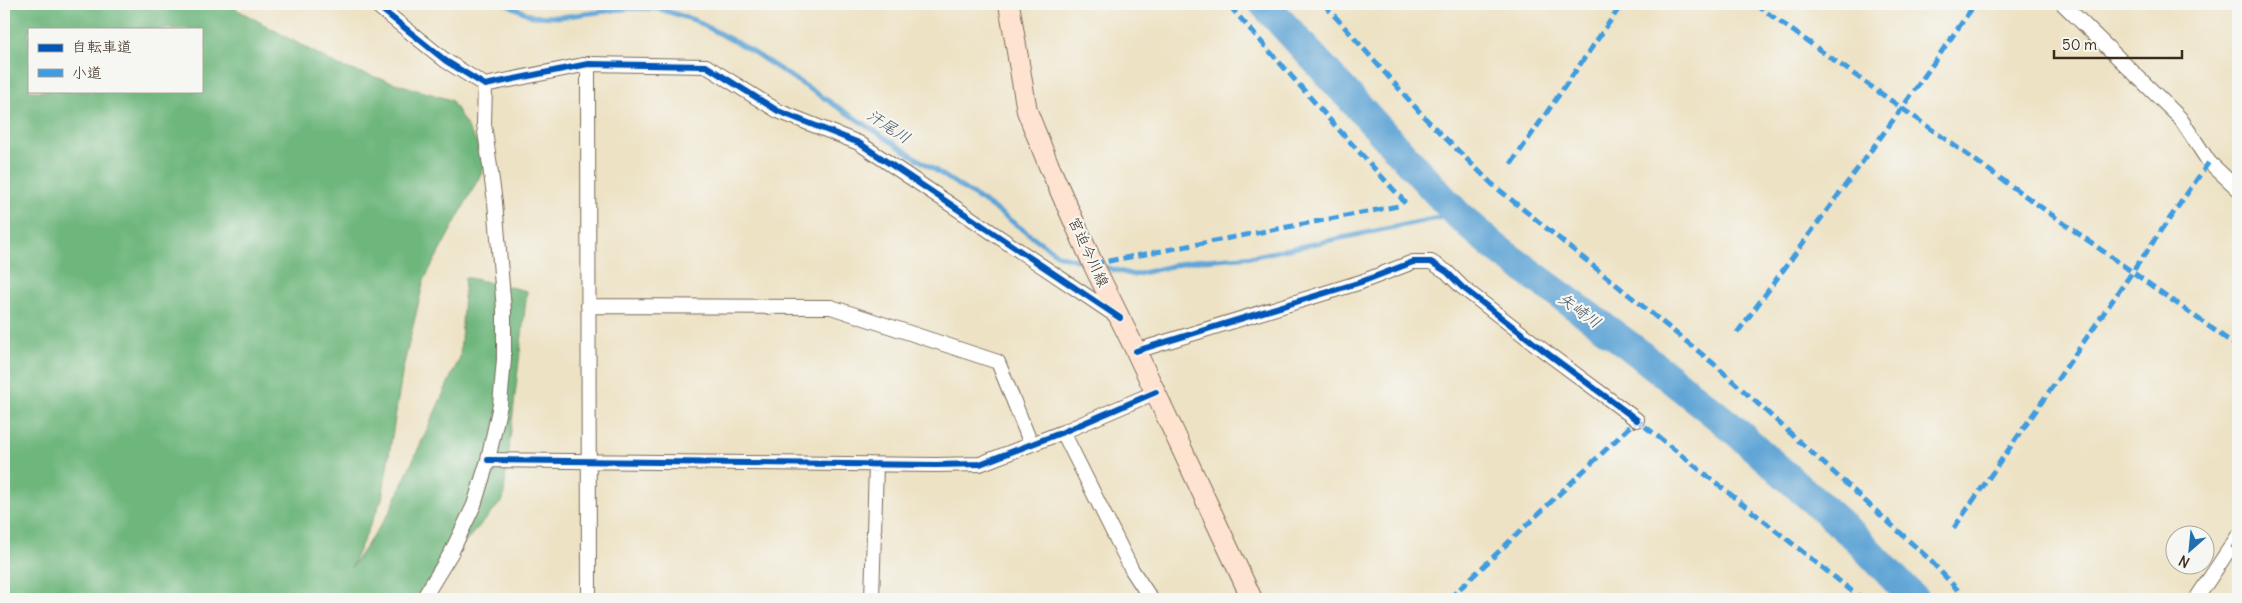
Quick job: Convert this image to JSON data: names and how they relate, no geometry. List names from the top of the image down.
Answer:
{
  "streets": {
    "main road": ["宮迫今川線"]
  },
  "water": ["汗尾川", "矢崎川"],
  "legend": ["自転車道", "小道"],
  "scale_bar": "50 m",
  "north": "bottom left"
}
